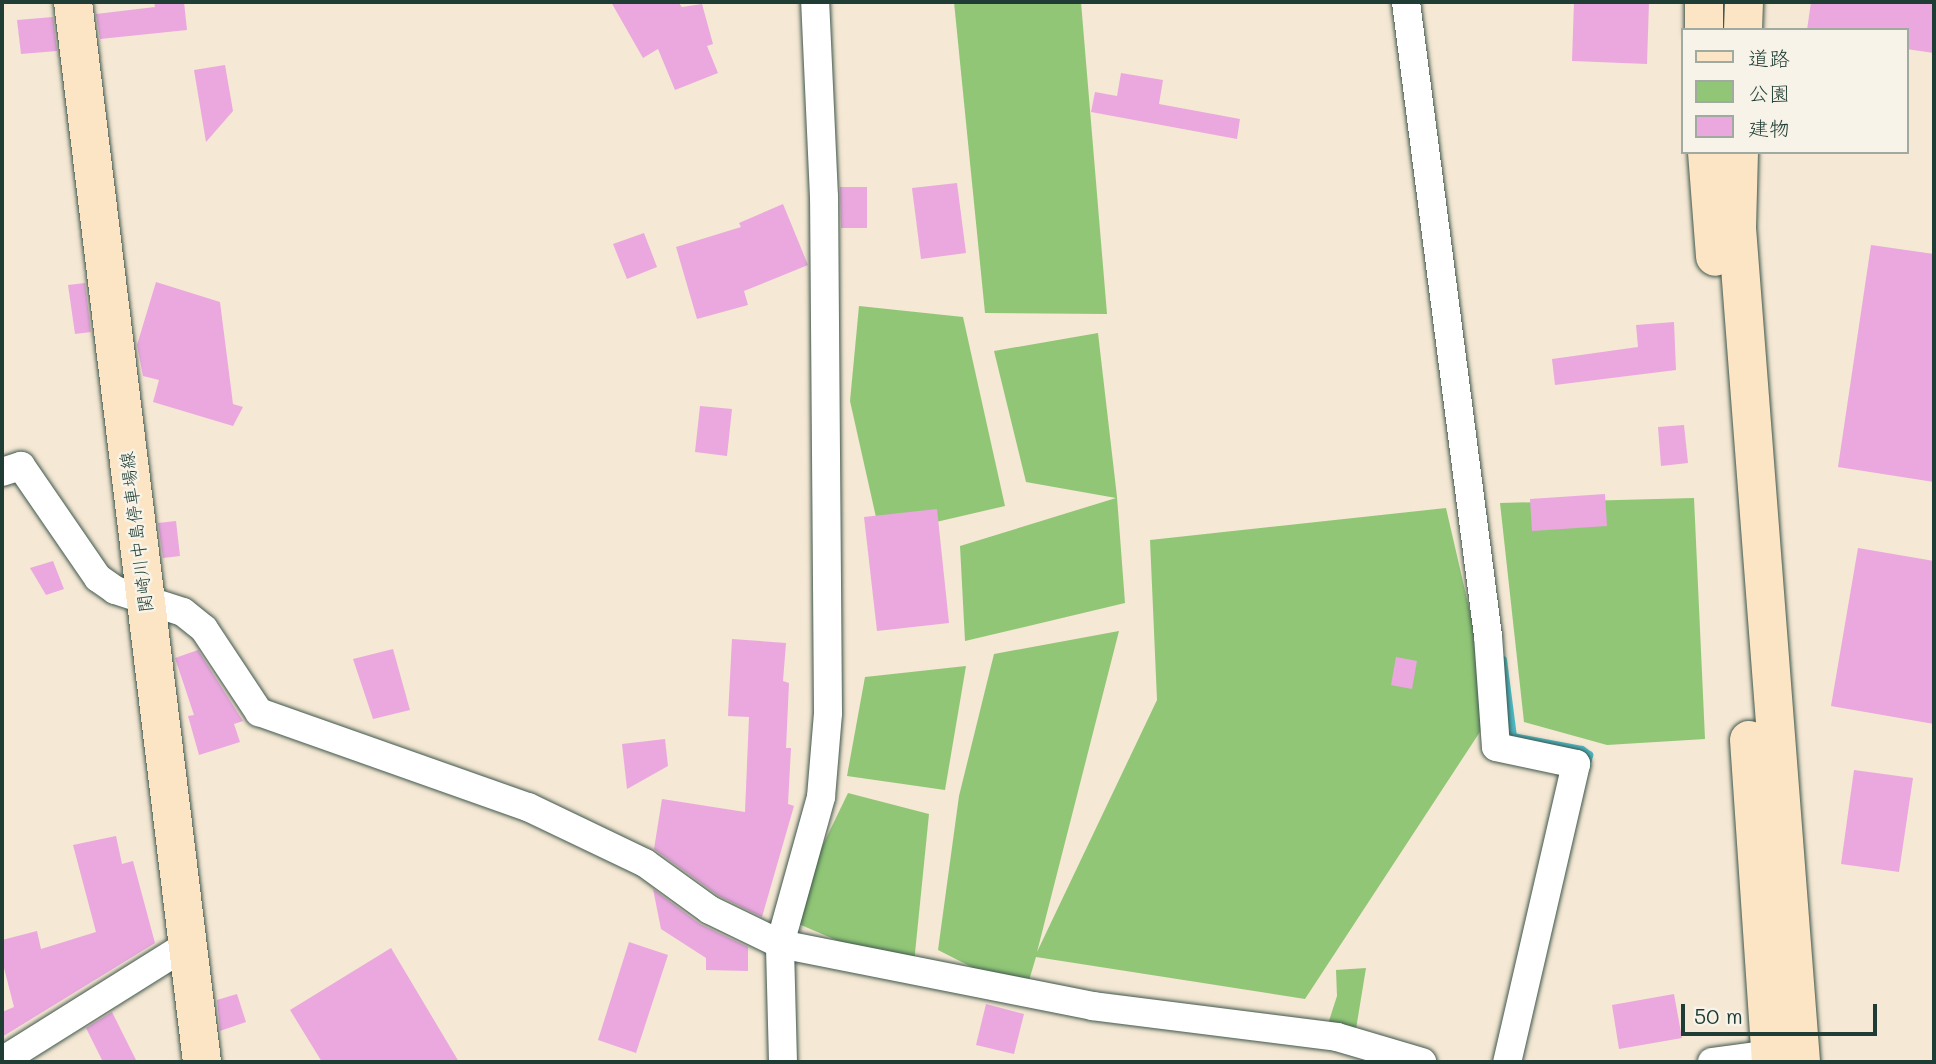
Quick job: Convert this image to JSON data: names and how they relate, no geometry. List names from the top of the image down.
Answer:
{
  "streets": {
    "street": ["関崎川中島停車場線"]
  },
  "legend": ["道路", "公園", "建物"],
  "scale_bar": "50 m"
}
